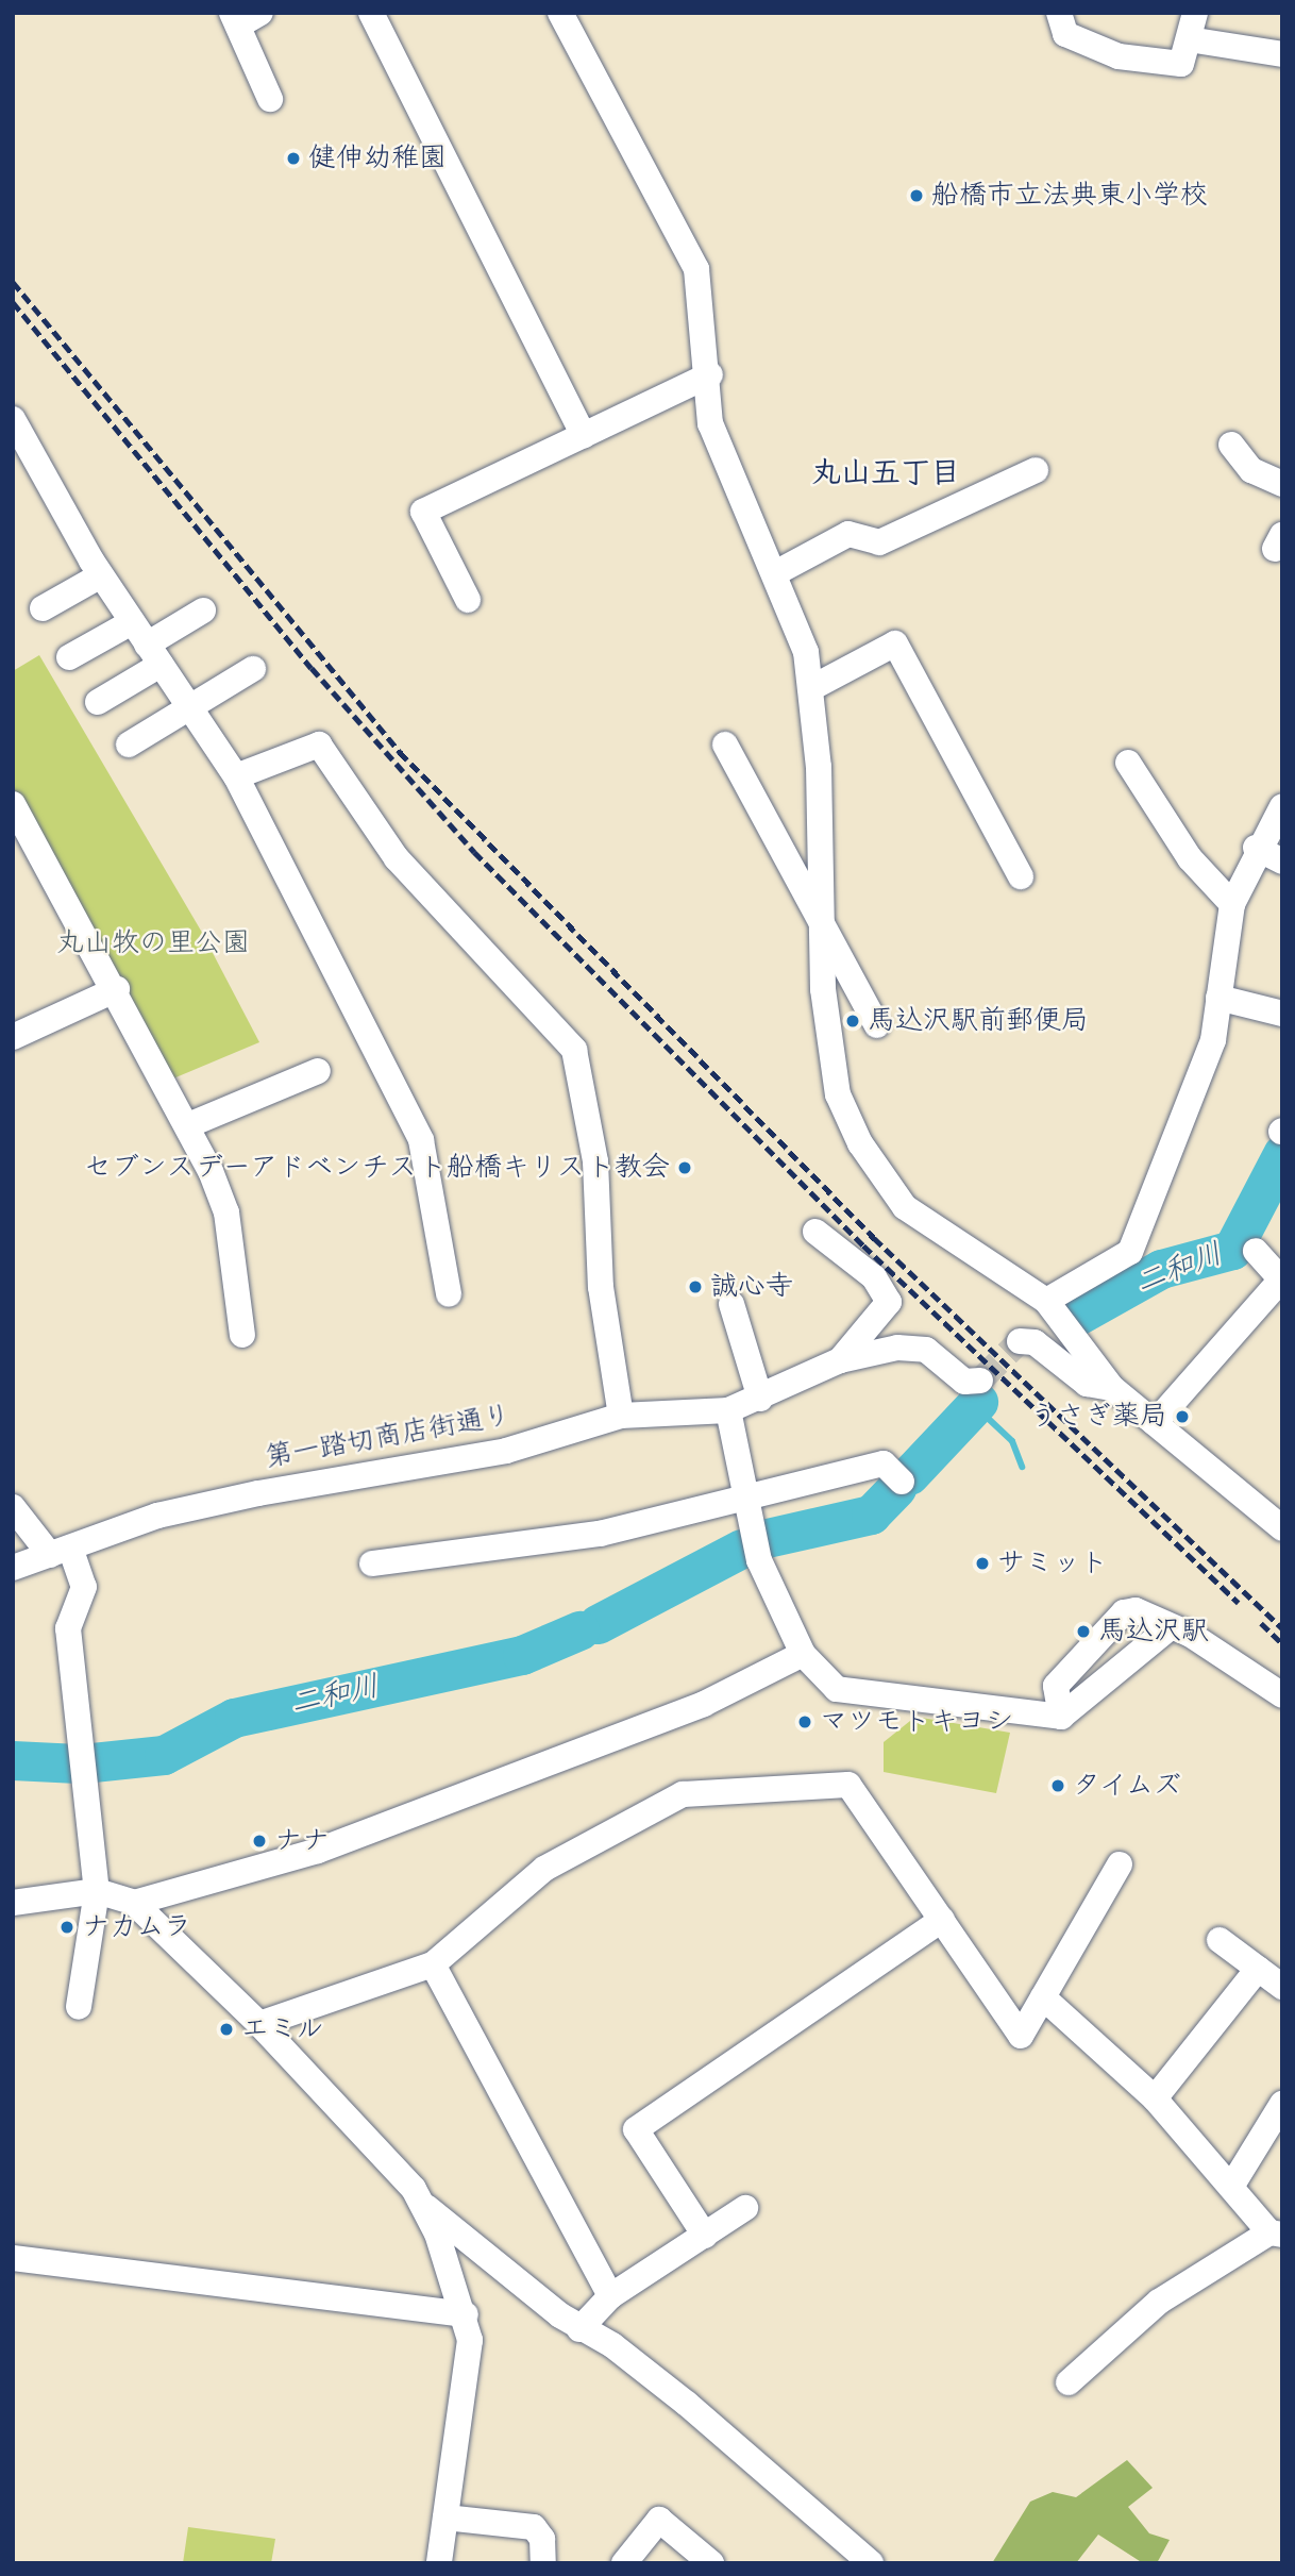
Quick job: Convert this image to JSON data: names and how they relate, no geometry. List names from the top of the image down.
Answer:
{
  "streets": {
    "street": ["第一踏切商店街通り"]
  },
  "districts": ["丸山五丁目"],
  "water": ["二和川"],
  "parks": ["丸山牧の里公園"],
  "places": [
    "健伸幼稚園",
    "船橋市立法典東小学校",
    "馬込沢駅前郵便局",
    "セブンスデーアドベンチスト船橋キリスト教会",
    "誠心寺",
    "うさぎ薬局",
    "サミット",
    "馬込沢駅",
    "マツモトキヨシ",
    "タイムズ",
    "ナナ",
    "ナカムラ",
    "エミル"
  ]
}
